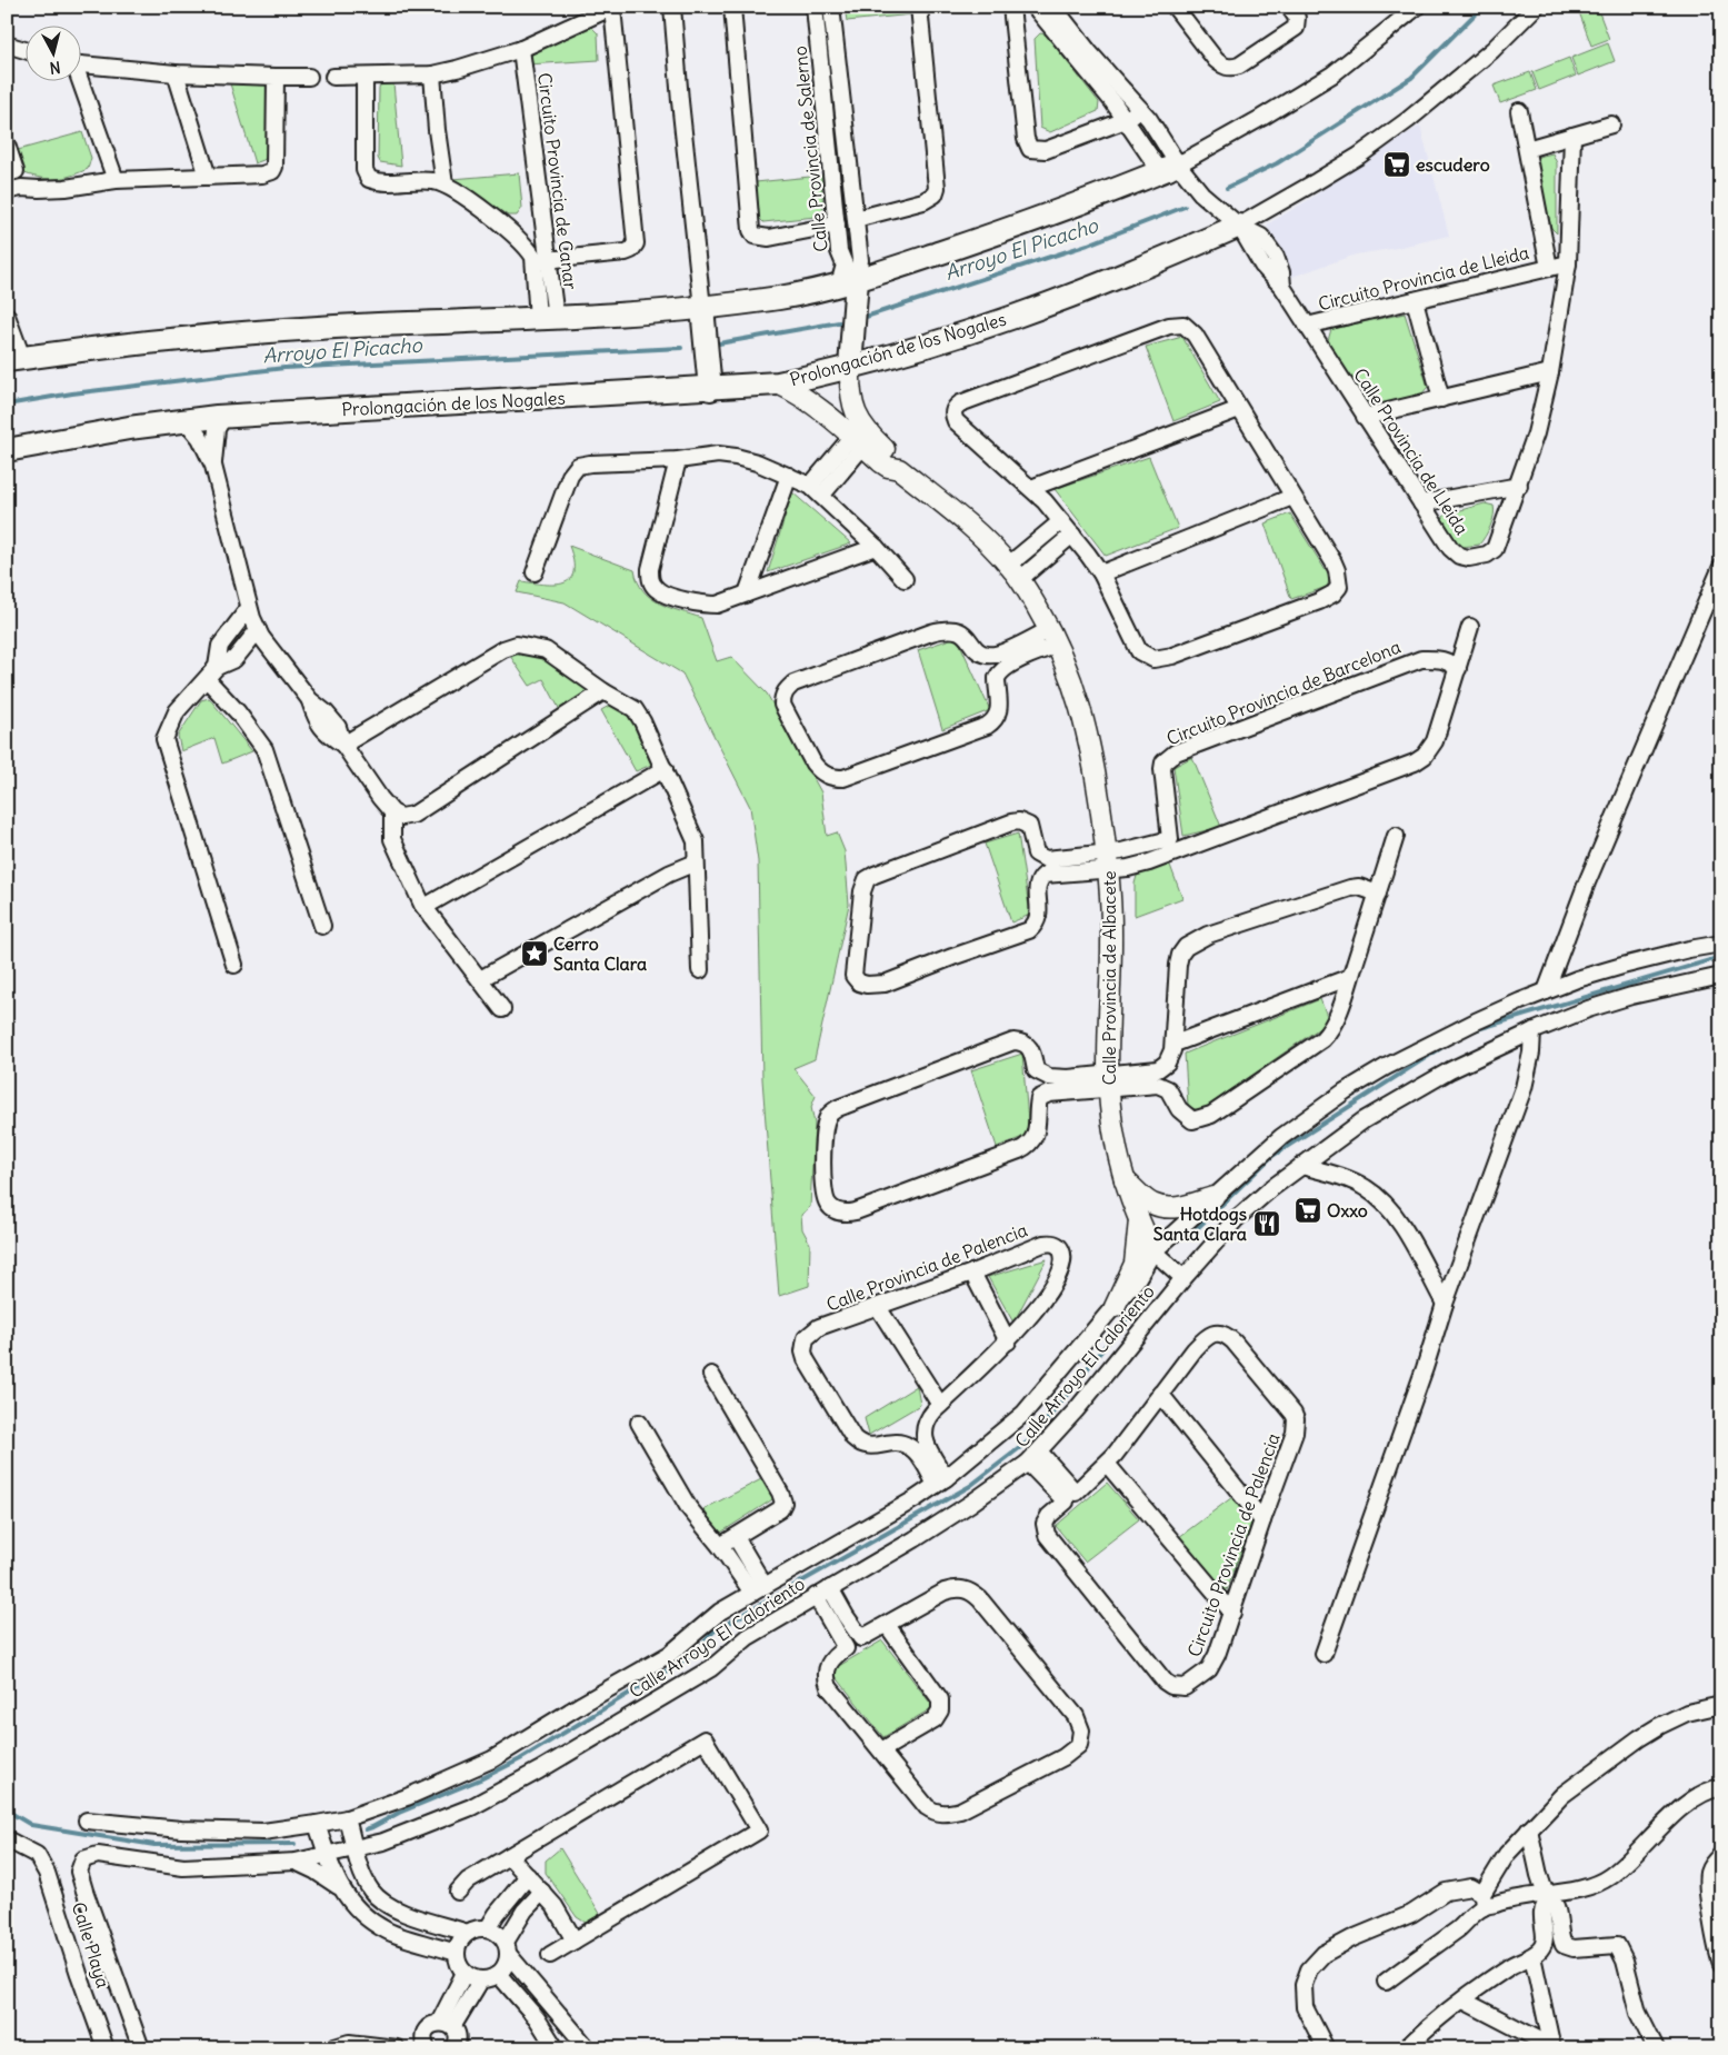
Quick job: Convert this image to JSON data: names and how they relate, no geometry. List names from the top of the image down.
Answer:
{
  "streets": {
    "main road": ["Prolongación de los Nogales"],
    "street": [
      "Calle Provincia de Salerno",
      "Circuito Provincia de Canar",
      "Circuito Provincia de Lleida",
      "Calle Provincia de Lleida",
      "Circuito Provincia de Barcelona",
      "Calle Provincia de Albacete",
      "Calle Provincia de Palencia",
      "Calle Arroyo El Caloriento",
      "Circuito Provincia de Palencia",
      "Calle Playa"
    ]
  },
  "crossings": [
    ["Circuito Provincia de Lleida", "Calle Provincia de Lleida"],
    ["Prolongación de los Nogales", "Calle Provincia de Lleida"],
    ["Prolongación de los Nogales", "Calle Provincia de Albacete"],
    ["Calle Provincia de Albacete", "Calle Arroyo El Caloriento"],
    ["Calle Provincia de Palencia", "Calle Arroyo El Caloriento"],
    ["Calle Arroyo El Caloriento", "Calle Playa"]
  ],
  "water": ["Arroyo El Picacho"],
  "places": {
    "supermarket": ["escudero", "Oxxo"],
    "place": ["Cerro Santa Clara"],
    "restaurant": ["Hotdogs Santa Clara"]
  },
  "north": "bottom"
}
